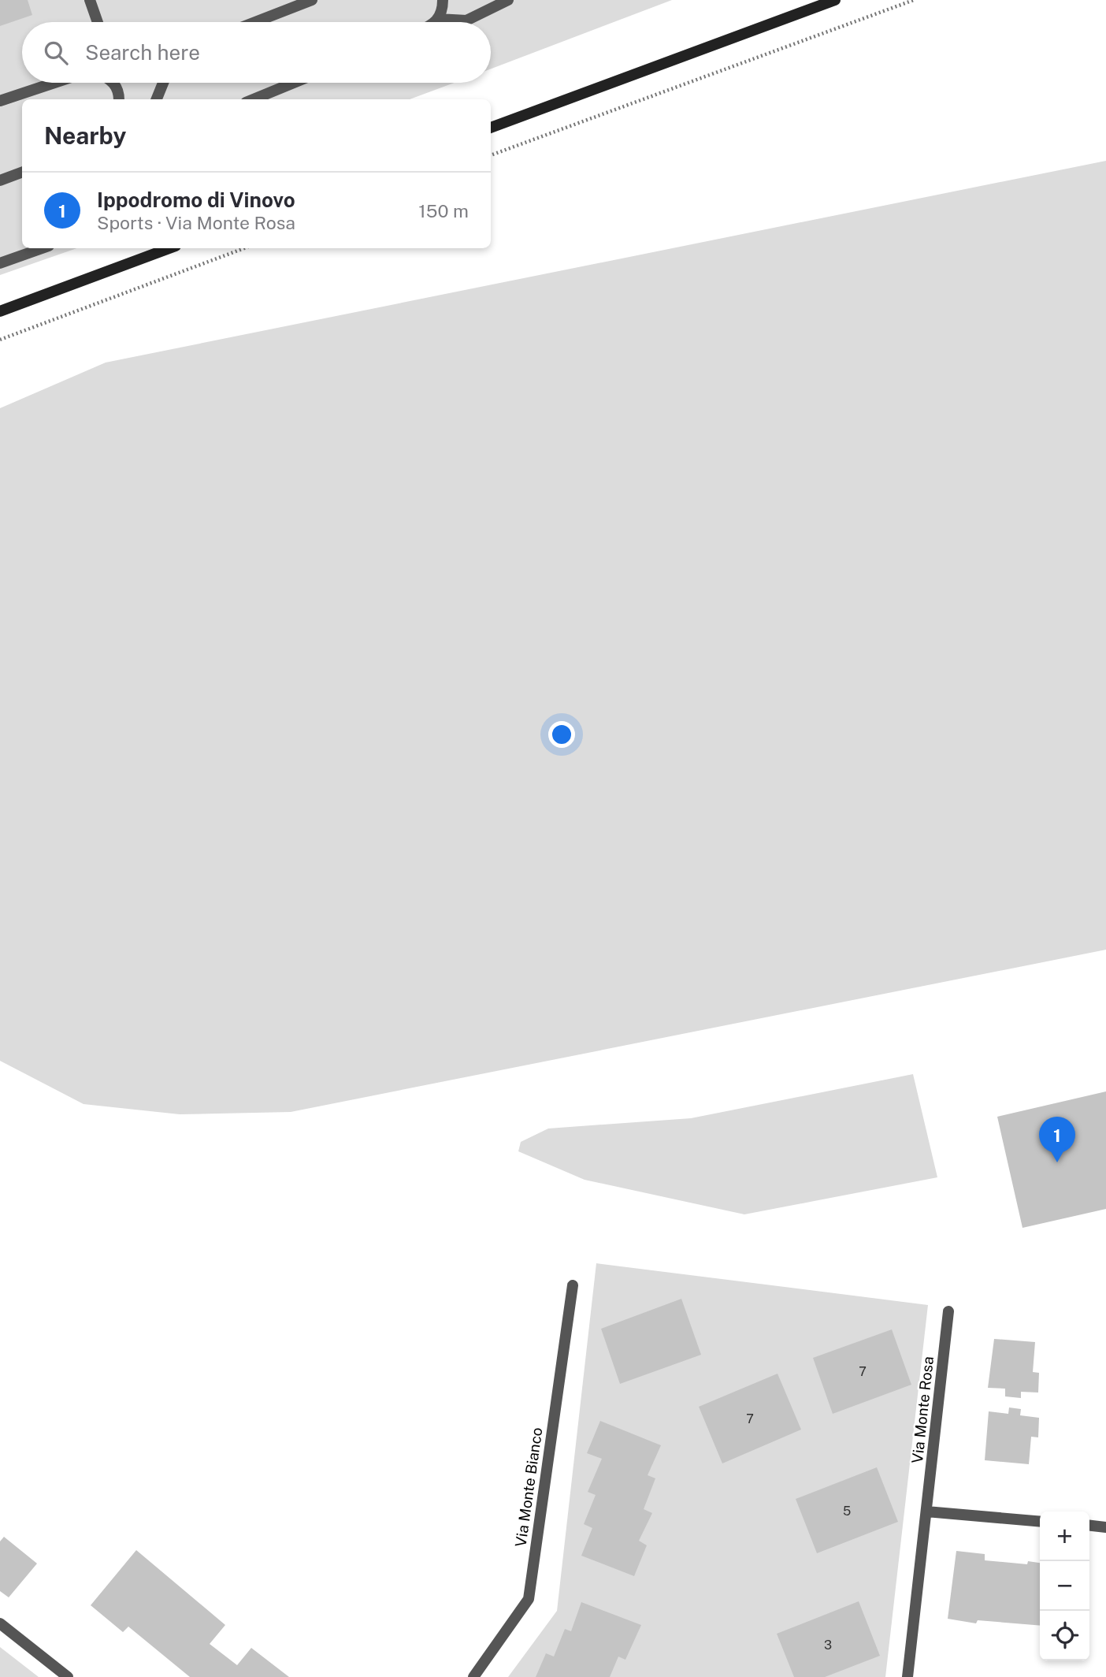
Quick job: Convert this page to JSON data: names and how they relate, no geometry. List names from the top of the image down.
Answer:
{
  "streets": {
    "street": ["Via Monte Rosa", "Via Monte Bianco"]
  },
  "house_numbers": [
    "7",
    "7",
    "5",
    "3"
  ],
  "page": {
    "search": "Search here",
    "heading": "Nearby",
    "list": [
      {
        "mark": "1",
        "name": "Ippodromo di Vinovo",
        "note": "Sports · Via Monte Rosa",
        "value": "150 m"
      }
    ],
    "pins": "1",
    "map_buttons": ["+", "−"]
  }
}
